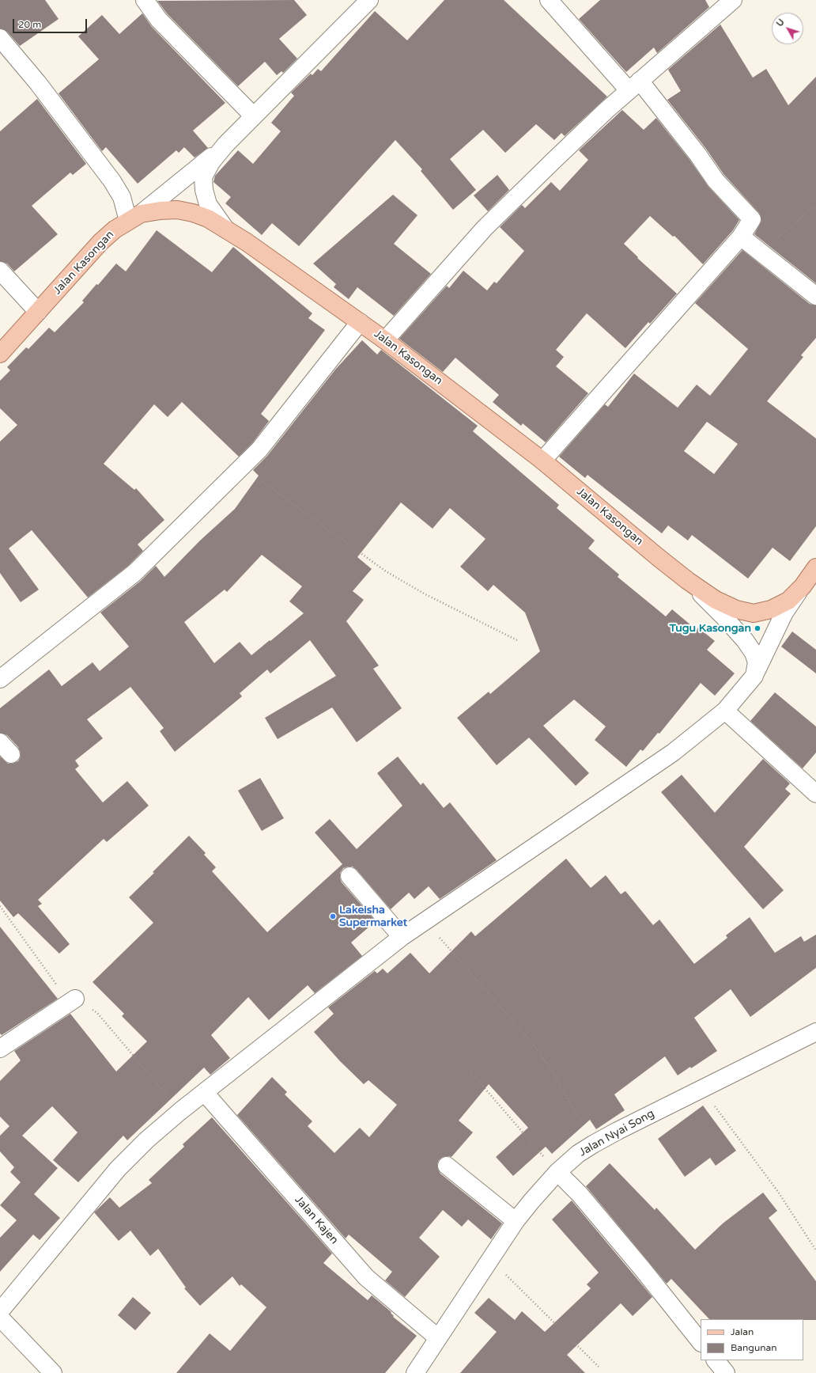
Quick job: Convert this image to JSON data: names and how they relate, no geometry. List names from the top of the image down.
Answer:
{
  "streets": {
    "main road": ["Jalan Kasongan"],
    "street": ["Jalan Nyai Song", "Jalan Kajen"]
  },
  "crossings": [
    ["Jalan Nyai Song", "Jalan Kajen"]
  ],
  "places": ["Tugu Kasongan", "Lakeisha Supermarket"],
  "legend": ["Jalan", "Bangunan"],
  "scale_bar": "20 m",
  "north": "top left"
}
